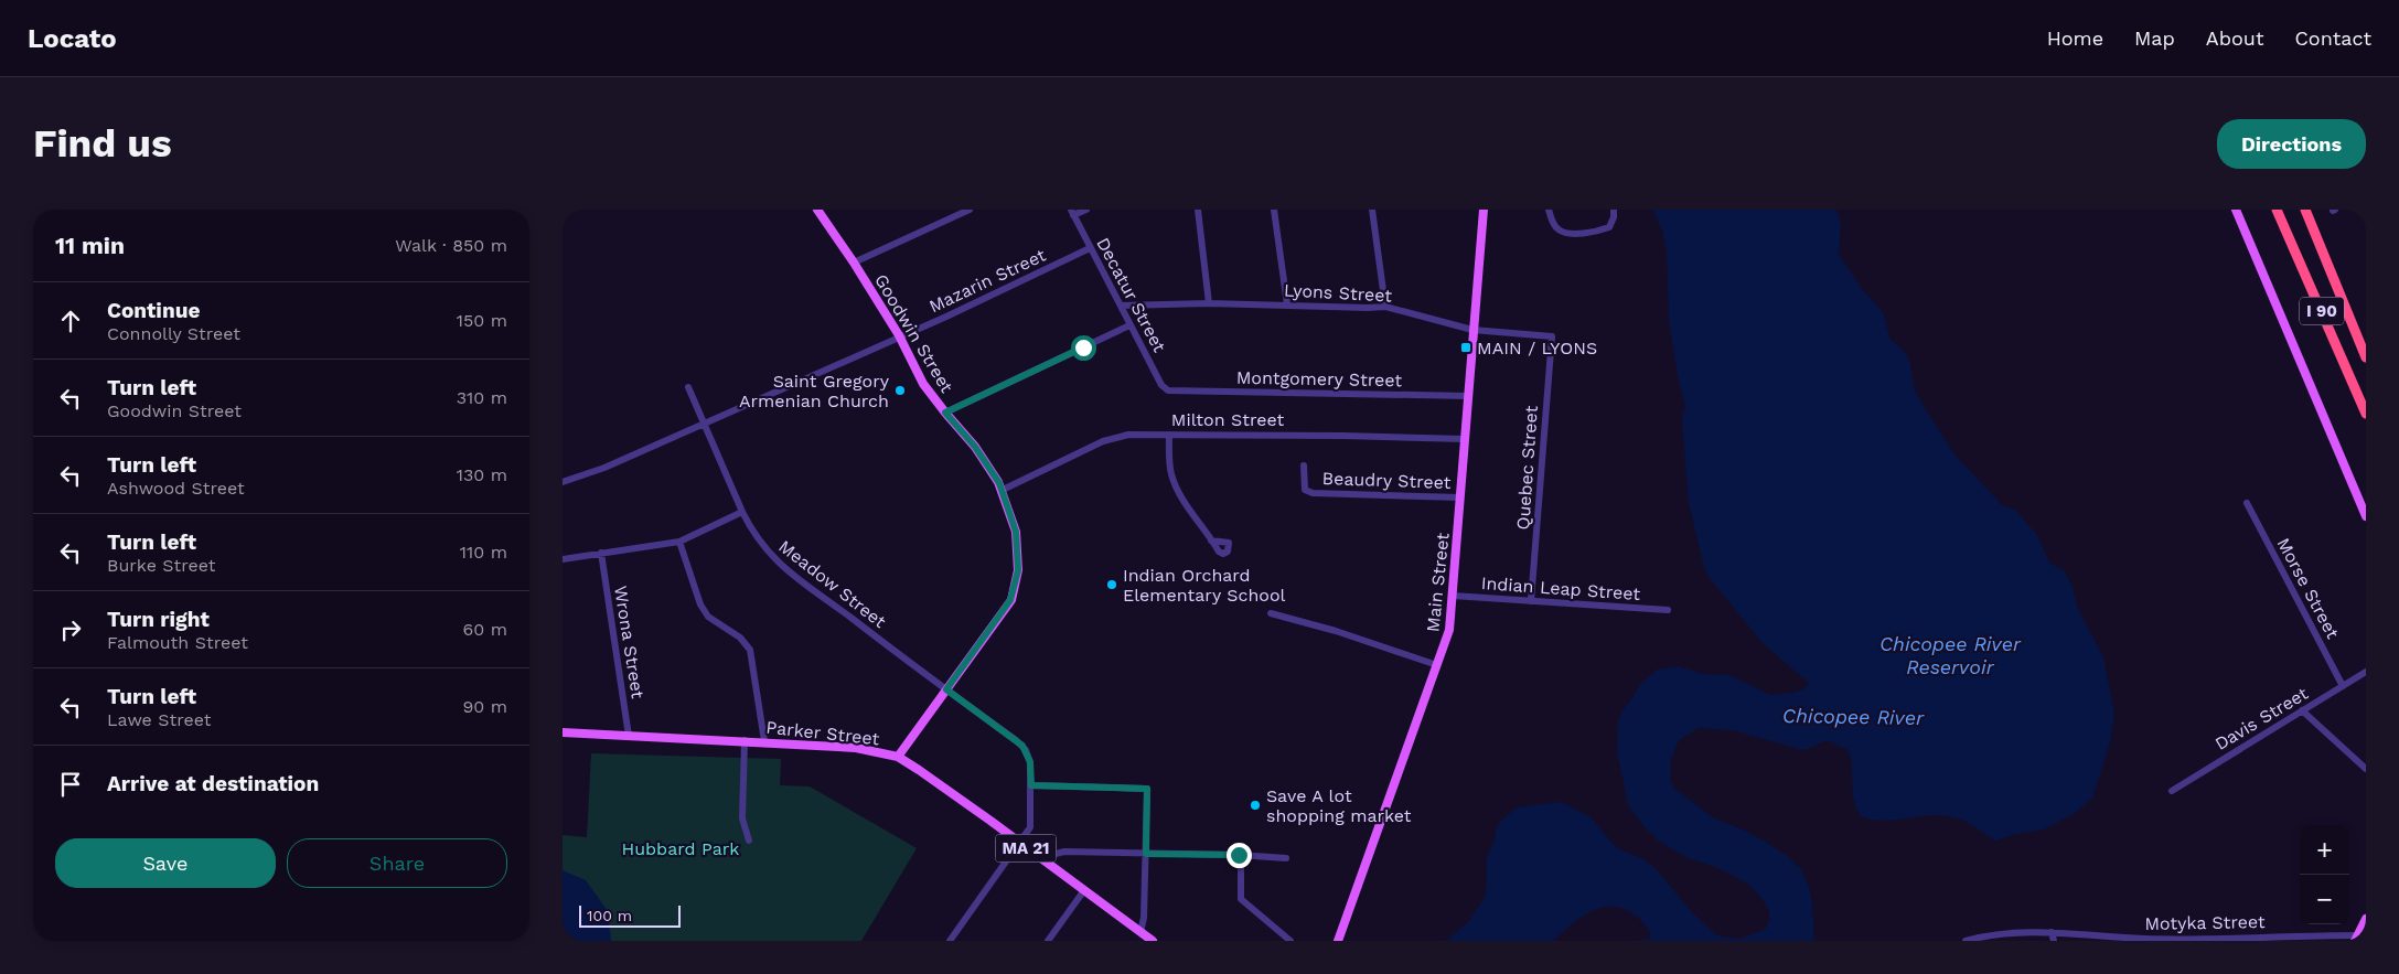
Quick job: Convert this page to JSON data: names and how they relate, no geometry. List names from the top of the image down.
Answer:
{
  "streets": {
    "highway": ["I 90"],
    "main road": [
      "Goodwin Street",
      "Main Street",
      "Parker Street",
      "MA 21"
    ],
    "street": [
      "Mazarin Street",
      "Lyons Street",
      "Decatur Street",
      "Montgomery Street",
      "Milton Street",
      "Quebec Street",
      "Beaudry Street",
      "Meadow Street",
      "Indian Leap Street",
      "Morse Street",
      "Wrona Street",
      "Davis Street",
      "Motyka Street"
    ]
  },
  "crossings": [
    ["Mazarin Street", "Decatur Street"],
    ["Mazarin Street", "Goodwin Street"],
    ["Mazarin Street", "Meadow Street"],
    ["Lyons Street", "Decatur Street"],
    ["Lyons Street", "Quebec Street"],
    ["Lyons Street", "Main Street"],
    ["Decatur Street", "Montgomery Street"],
    ["Goodwin Street", "Milton Street"],
    ["Goodwin Street", "Meadow Street"],
    ["Goodwin Street", "Parker Street"],
    ["Montgomery Street", "Main Street"],
    ["Milton Street", "Main Street"],
    ["Quebec Street", "Indian Leap Street"],
    ["Beaudry Street", "Main Street"],
    ["Main Street", "Indian Leap Street"],
    ["Meadow Street", "Parker Street"],
    ["Morse Street", "Davis Street"],
    ["Wrona Street", "Parker Street"]
  ],
  "water": ["Chicopee River Reservoir", "Chicopee River"],
  "parks": ["Hubbard Park"],
  "places": {
    "transit": ["MAIN / LYONS"],
    "other": ["Saint Gregory Armenian Church", "Indian Orchard Elementary School", "Save A lot shopping market"]
  },
  "scale_bar": "100 m",
  "page": {
    "header": "Locato",
    "nav": [
      "Home",
      "Map",
      "About",
      "Contact"
    ],
    "buttons": [
      "Directions",
      ["Save", "Share"]
    ],
    "title": "Find us",
    "heading": ["11 min", "Walk · 850 m"],
    "list": [
      ["Continue", "Connolly Street", "150 m"],
      ["Turn left", "Goodwin Street", "310 m"],
      ["Turn left", "Ashwood Street", "130 m"],
      ["Turn left", "Burke Street", "110 m"],
      ["Turn right", "Falmouth Street", "60 m"],
      ["Turn left", "Lawe Street", "90 m"],
      "Arrive at destination"
    ],
    "map_buttons": ["+", "−"],
    "scale": "100 m"
  }
}
